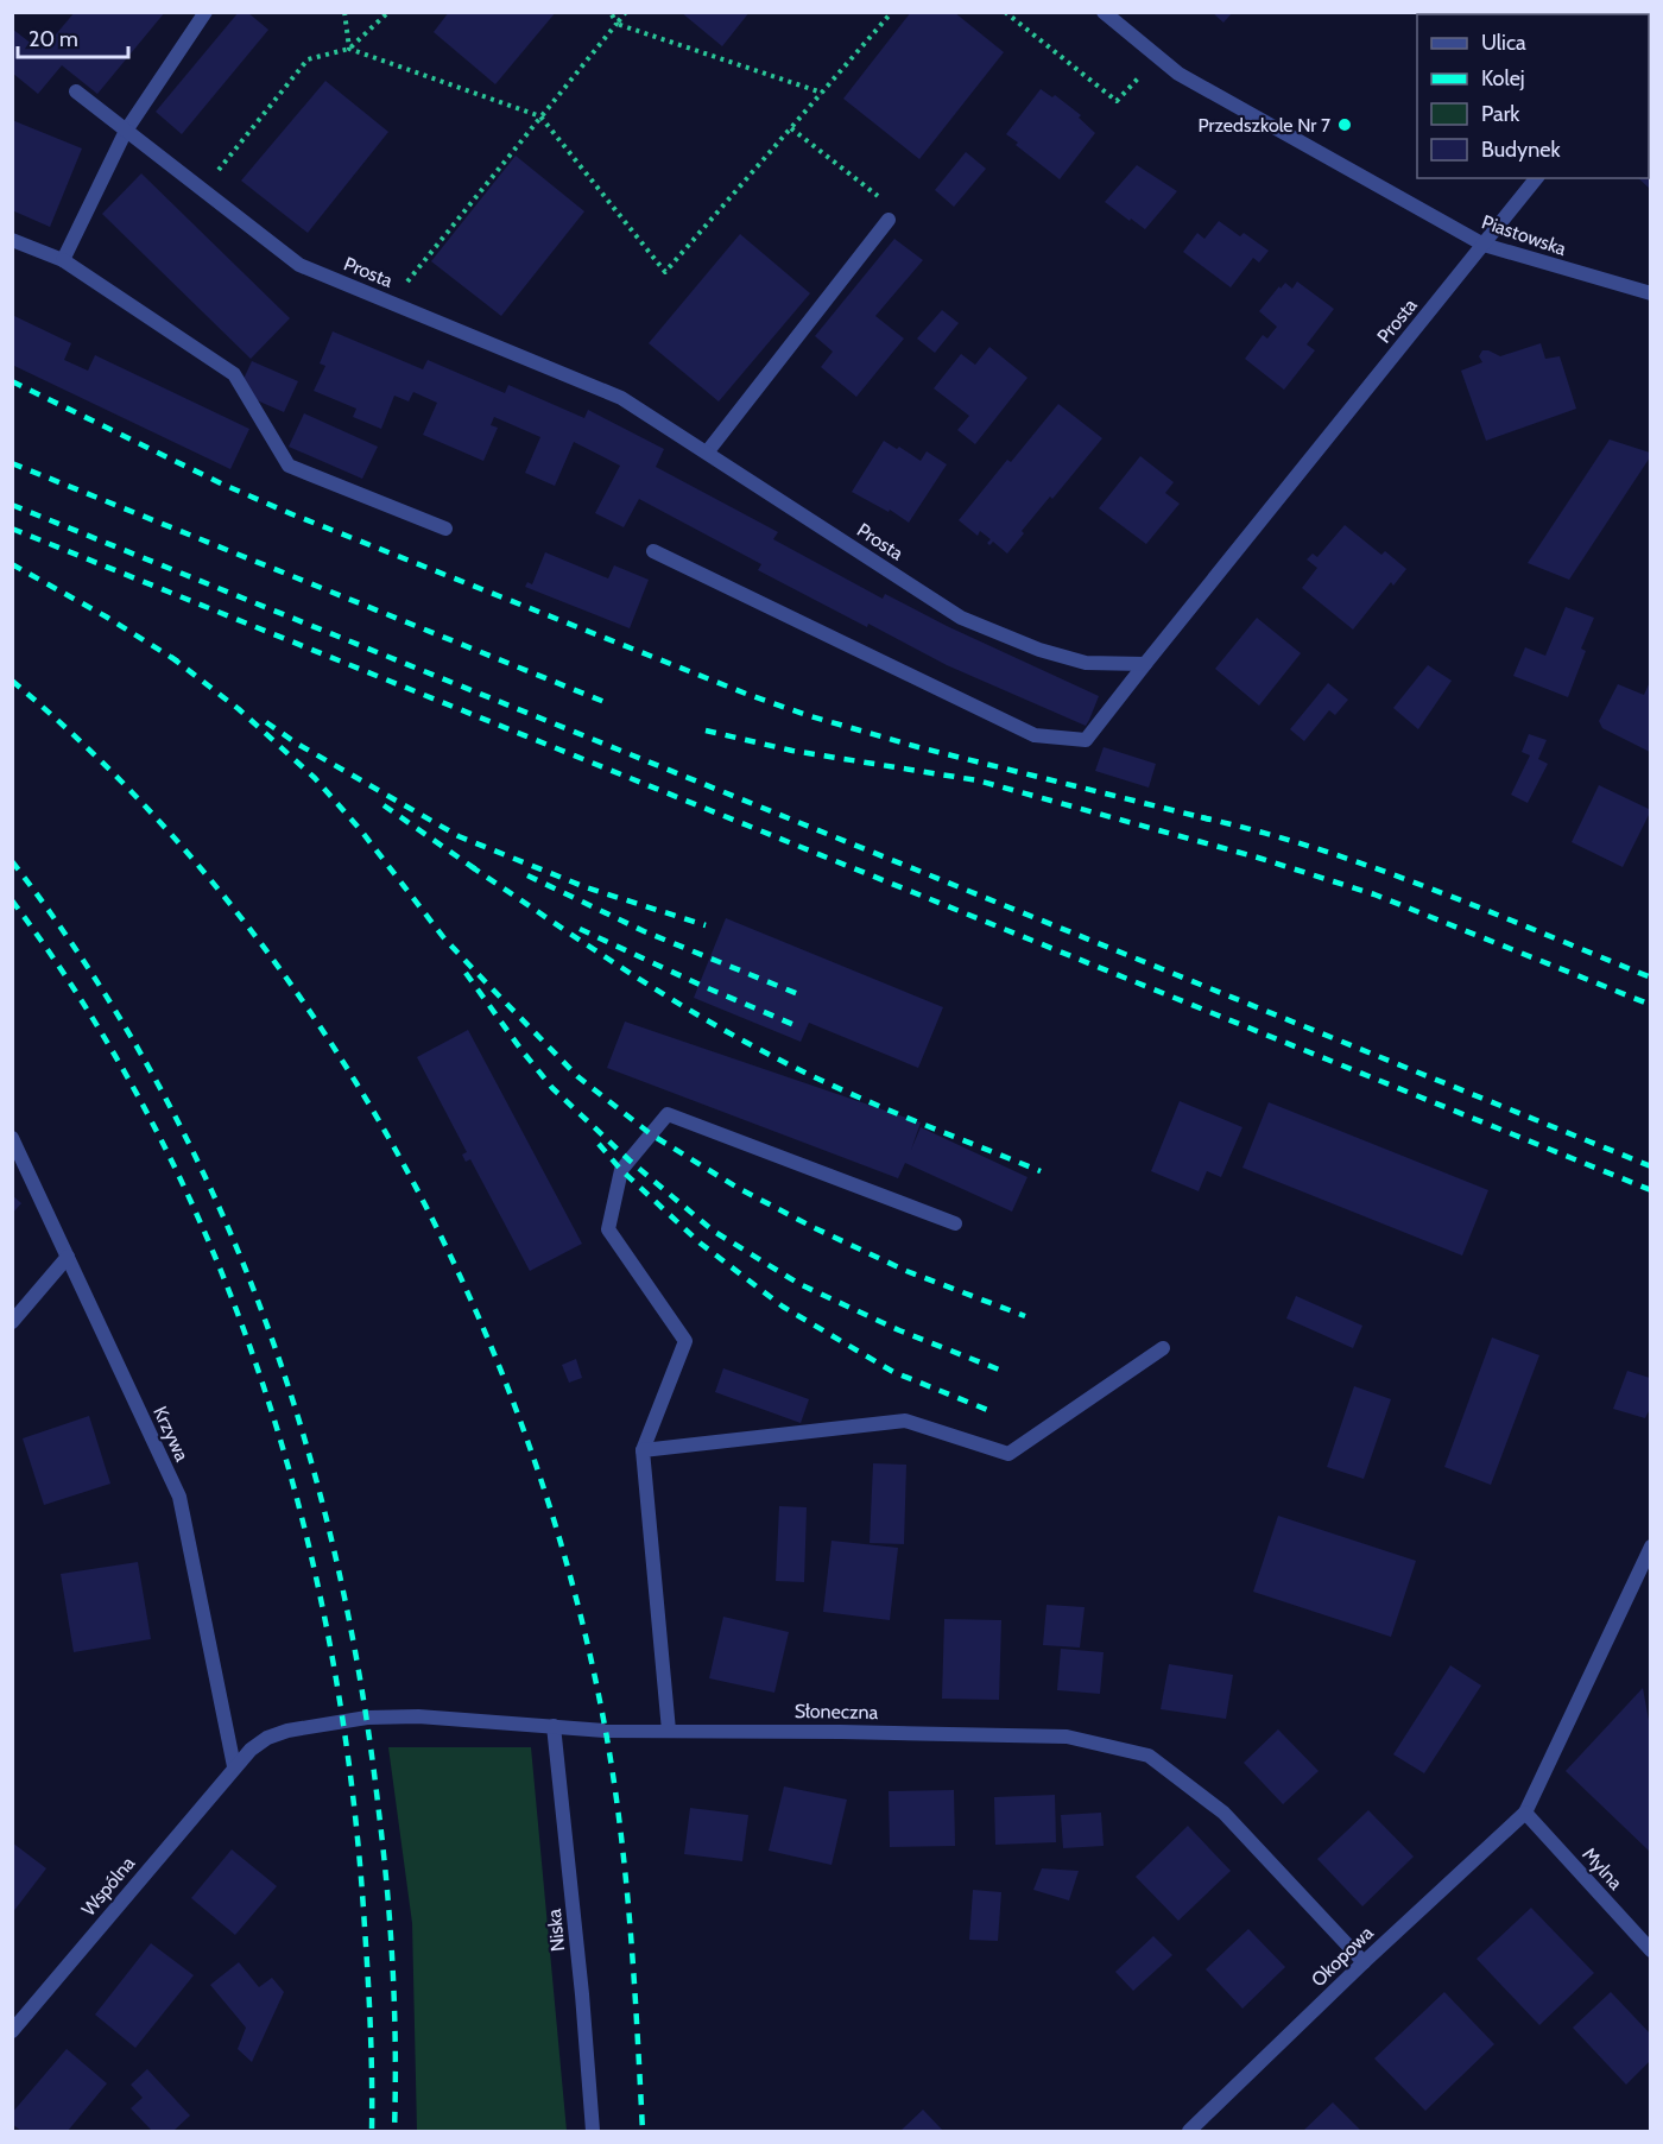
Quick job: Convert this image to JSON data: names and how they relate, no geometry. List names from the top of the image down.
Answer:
{
  "streets": {
    "street": [
      "Piastowska",
      "Prosta",
      "Krzywa",
      "Słoneczna",
      "Mylna",
      "Wspólna",
      "Niska",
      "Okopowa"
    ]
  },
  "crossings": [
    ["Piastowska", "Prosta"],
    ["Krzywa", "Słoneczna"],
    ["Krzywa", "Wspólna"],
    ["Słoneczna", "Wspólna"],
    ["Słoneczna", "Niska"],
    ["Słoneczna", "Okopowa"],
    ["Mylna", "Okopowa"]
  ],
  "places": ["Przedszkole Nr 7"],
  "legend": [
    "Ulica",
    "Kolej",
    "Park",
    "Budynek"
  ],
  "scale_bar": "20 m"
}
